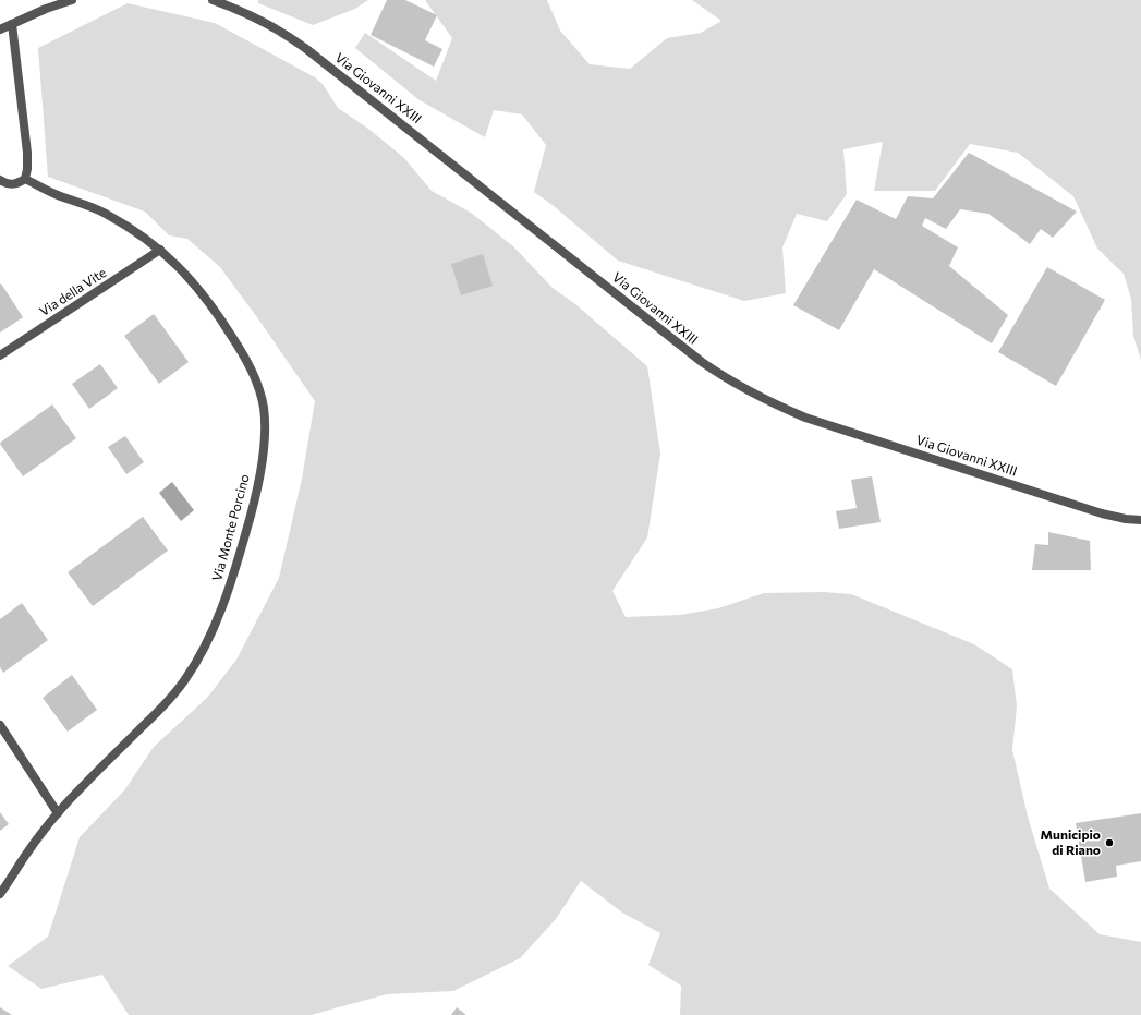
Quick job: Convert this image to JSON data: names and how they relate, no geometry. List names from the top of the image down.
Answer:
{
  "streets": {
    "street": ["Via Giovanni XXIII", "Via della Vite", "Via Monte Porcino"]
  },
  "crossings": [
    ["Via della Vite", "Via Monte Porcino"]
  ],
  "places": ["Municipio di Riano"]
}
